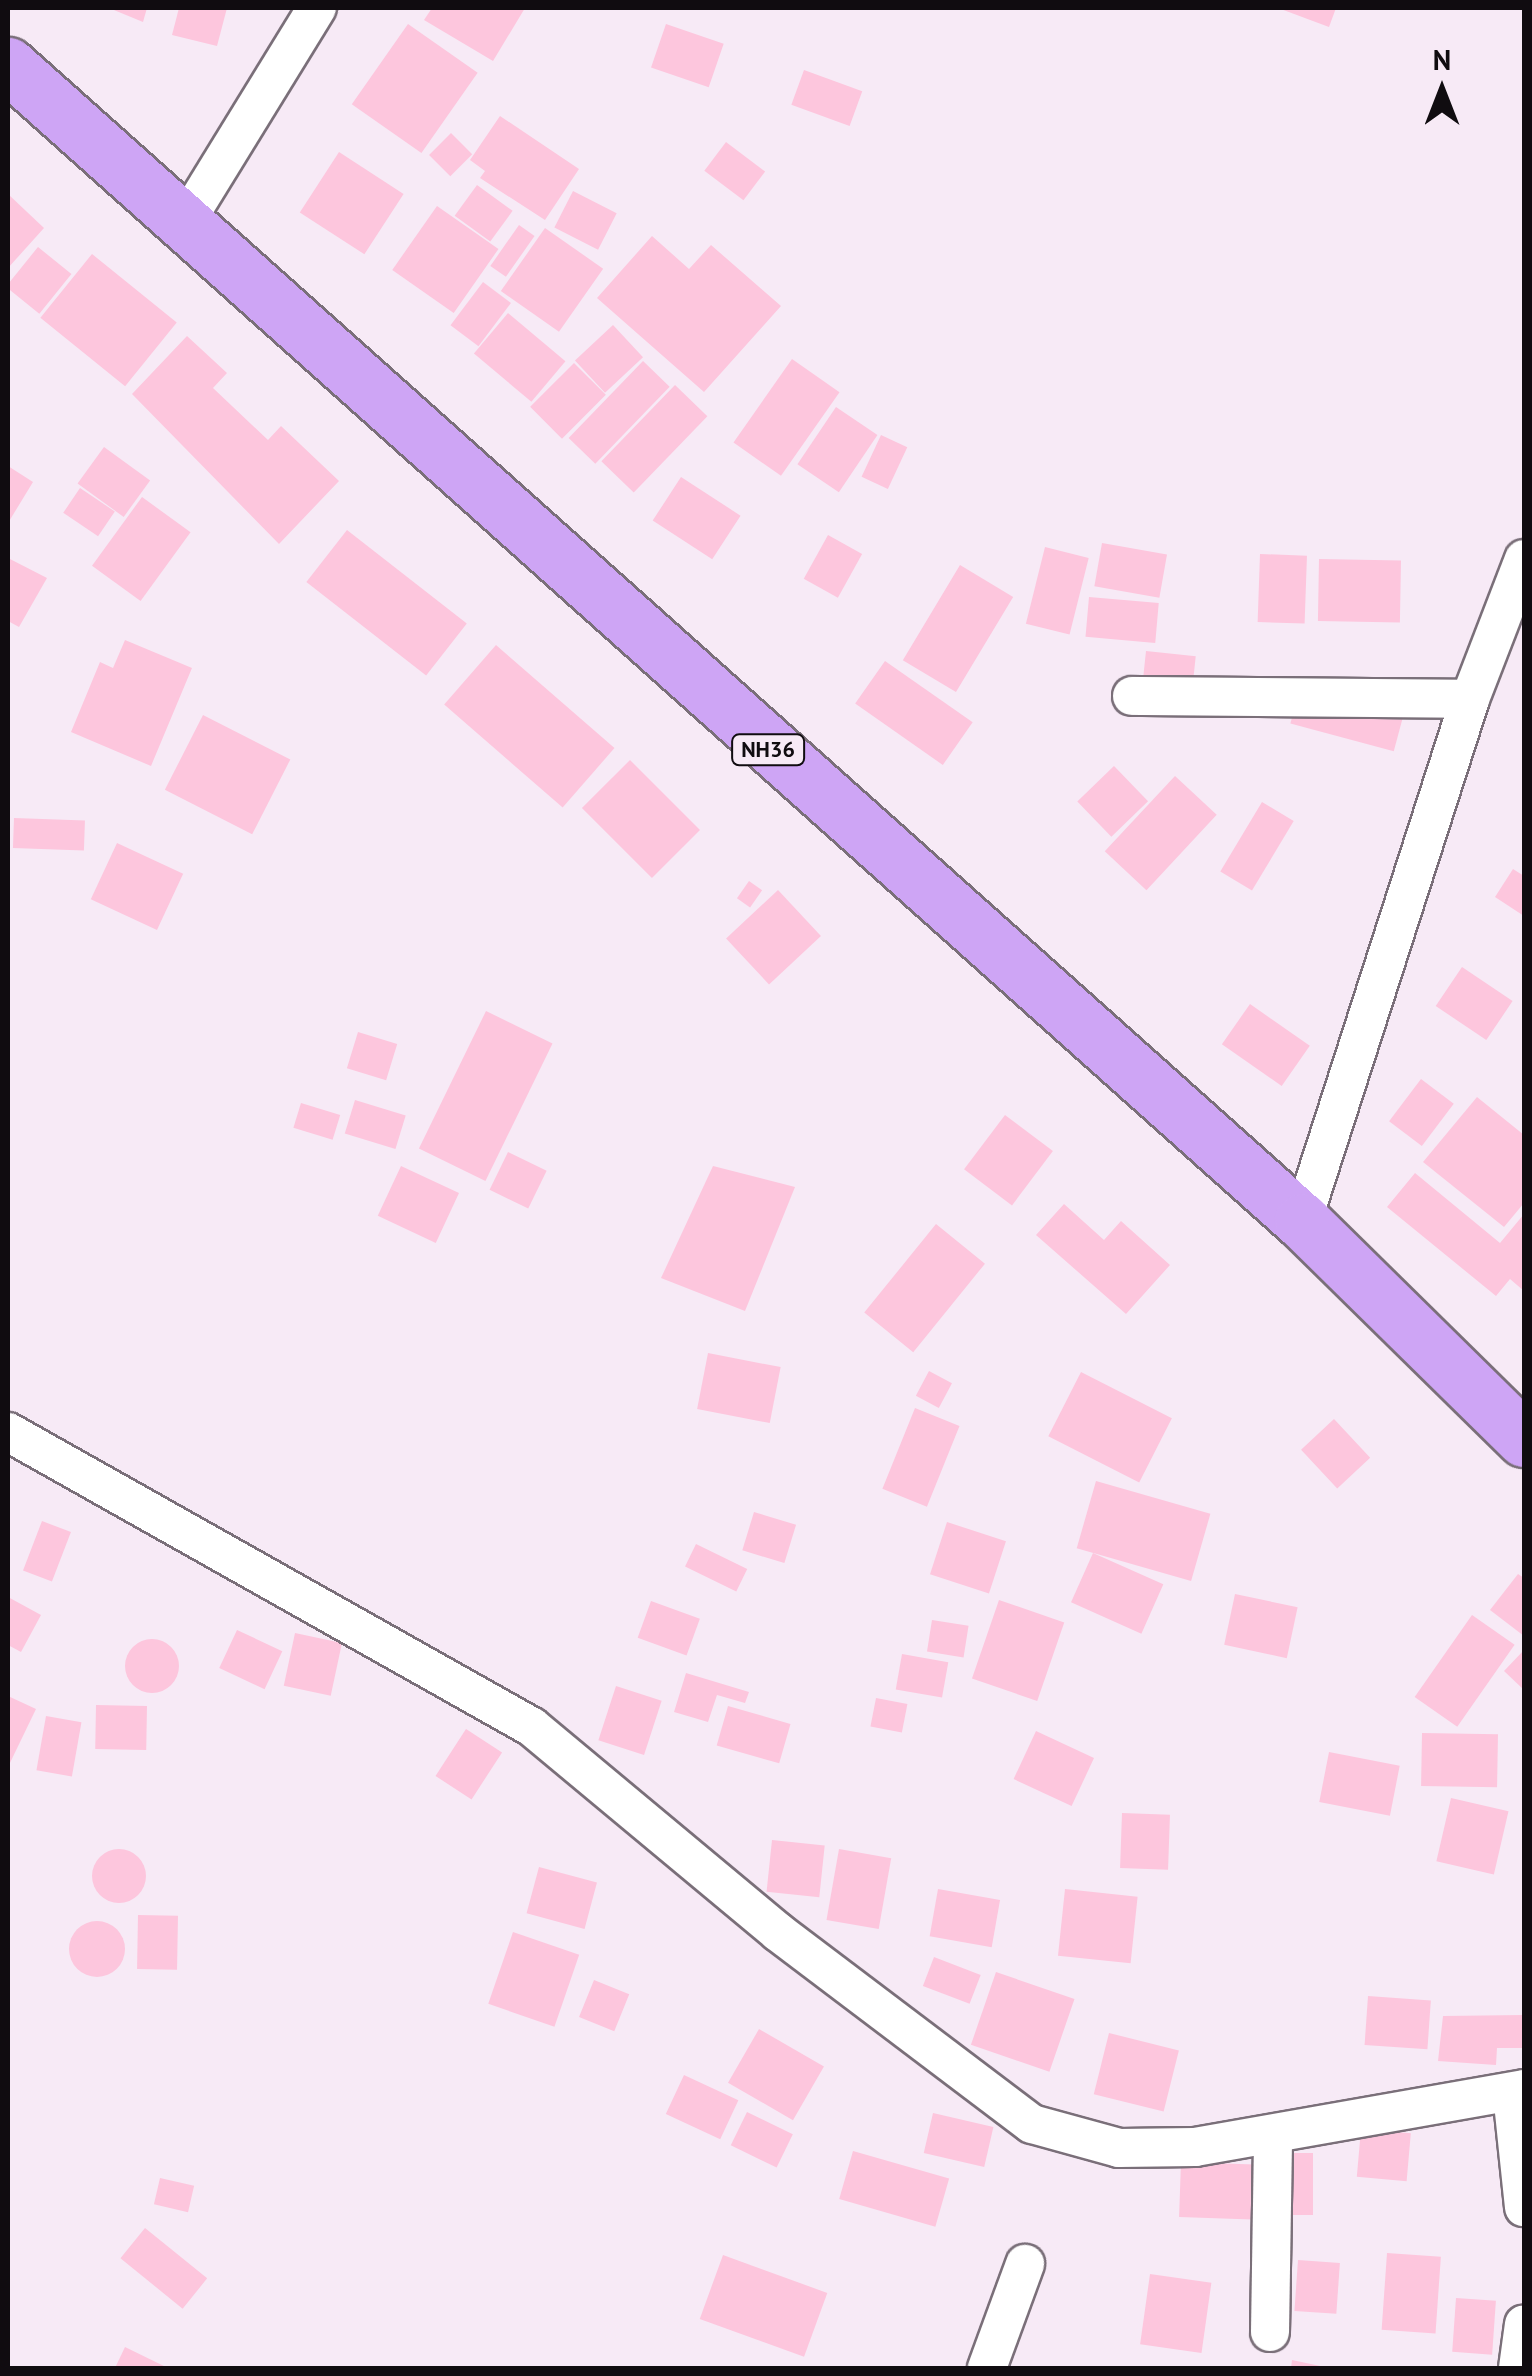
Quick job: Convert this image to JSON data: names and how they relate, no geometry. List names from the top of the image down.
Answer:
{
  "streets": {
    "highway": ["NH36"]
  },
  "north": "top"
}
